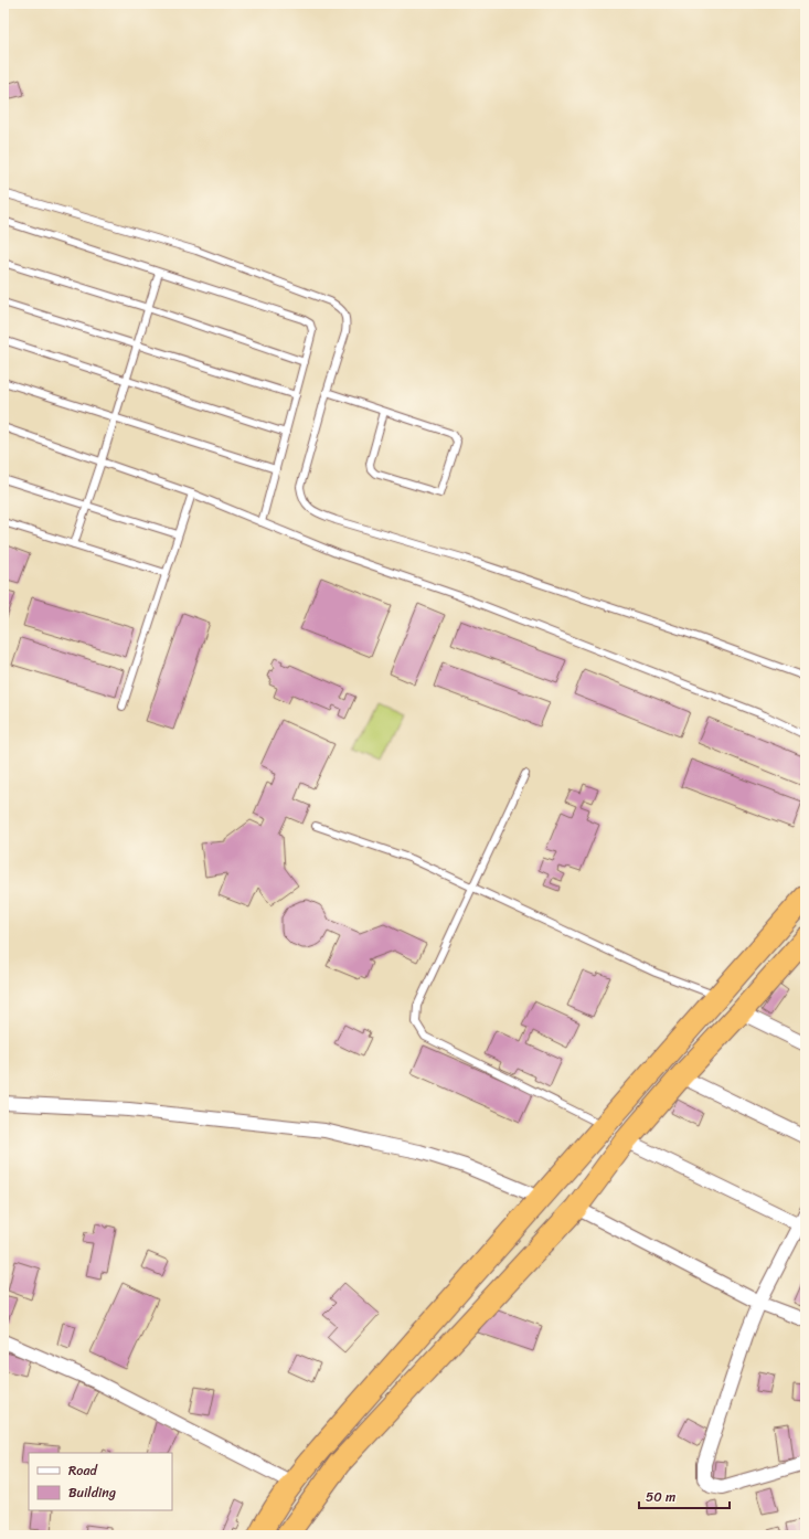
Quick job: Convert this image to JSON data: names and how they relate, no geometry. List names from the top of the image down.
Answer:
{
  "legend": ["Road", "Building"],
  "scale_bar": "50 m"
}
